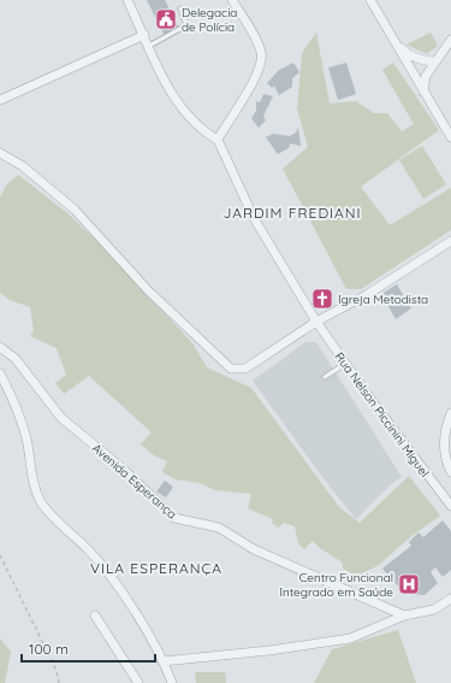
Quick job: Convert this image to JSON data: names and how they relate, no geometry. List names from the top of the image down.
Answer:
{
  "streets": {
    "street": ["Rua Nelson Piccinini Miguel", "Avenida Esperança"]
  },
  "districts": ["JARDIM FREDIANI", "VILA ESPERANÇA"],
  "places": {
    "public building": ["Delegacia de Polícia"],
    "church": ["Igreja Metodista"],
    "hospital": ["Centro Funcional Integrado em Saúde"]
  },
  "scale_bar": "100 m"
}
